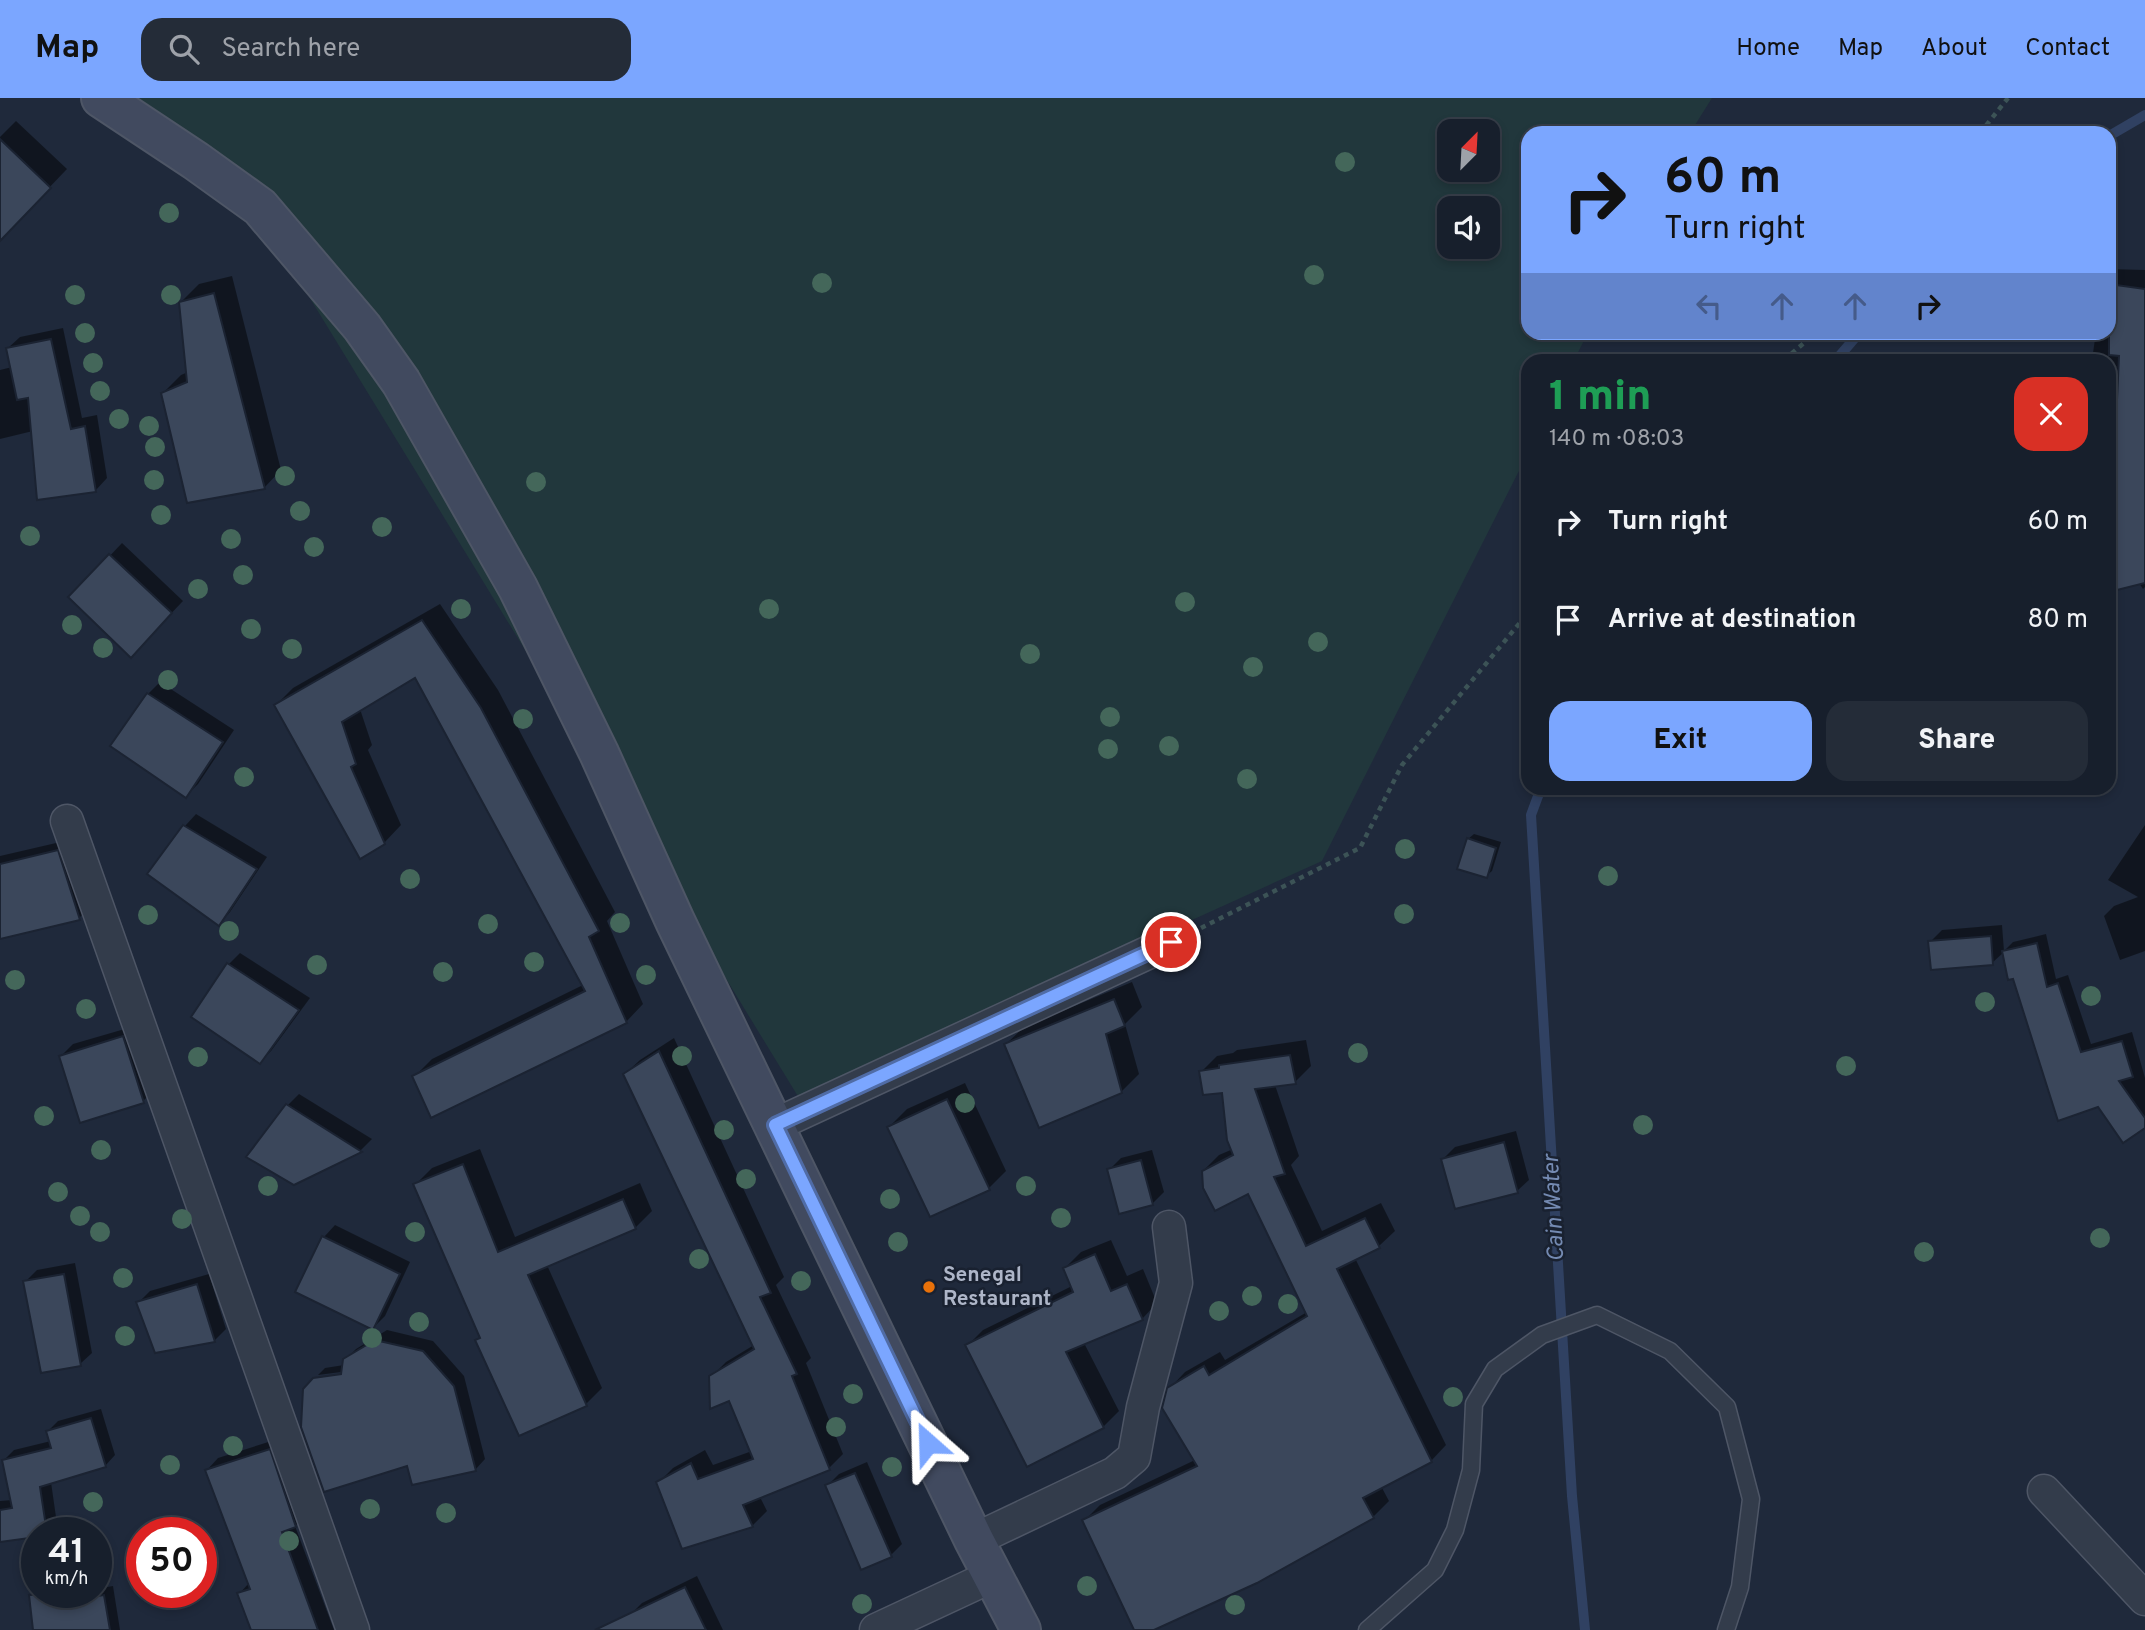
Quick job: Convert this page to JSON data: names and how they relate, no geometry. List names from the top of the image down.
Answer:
{
  "water": ["Cain Water"],
  "places": ["Senegal Restaurant"],
  "north": "top right",
  "page": {
    "header": "Map",
    "search": "Search here",
    "nav": [
      "Home",
      "Map",
      "About",
      "Contact"
    ],
    "turn": ["60 m", "Turn right"],
    "heading": ["1 min", "140 m · 08:03"],
    "list": [
      {
        "name": "Turn right",
        "value": "60 m"
      },
      {
        "name": "Arrive at destination",
        "value": "80 m"
      }
    ],
    "buttons": ["Exit", "Share"],
    "speed": "41 km/h",
    "limit": "50"
  }
}
